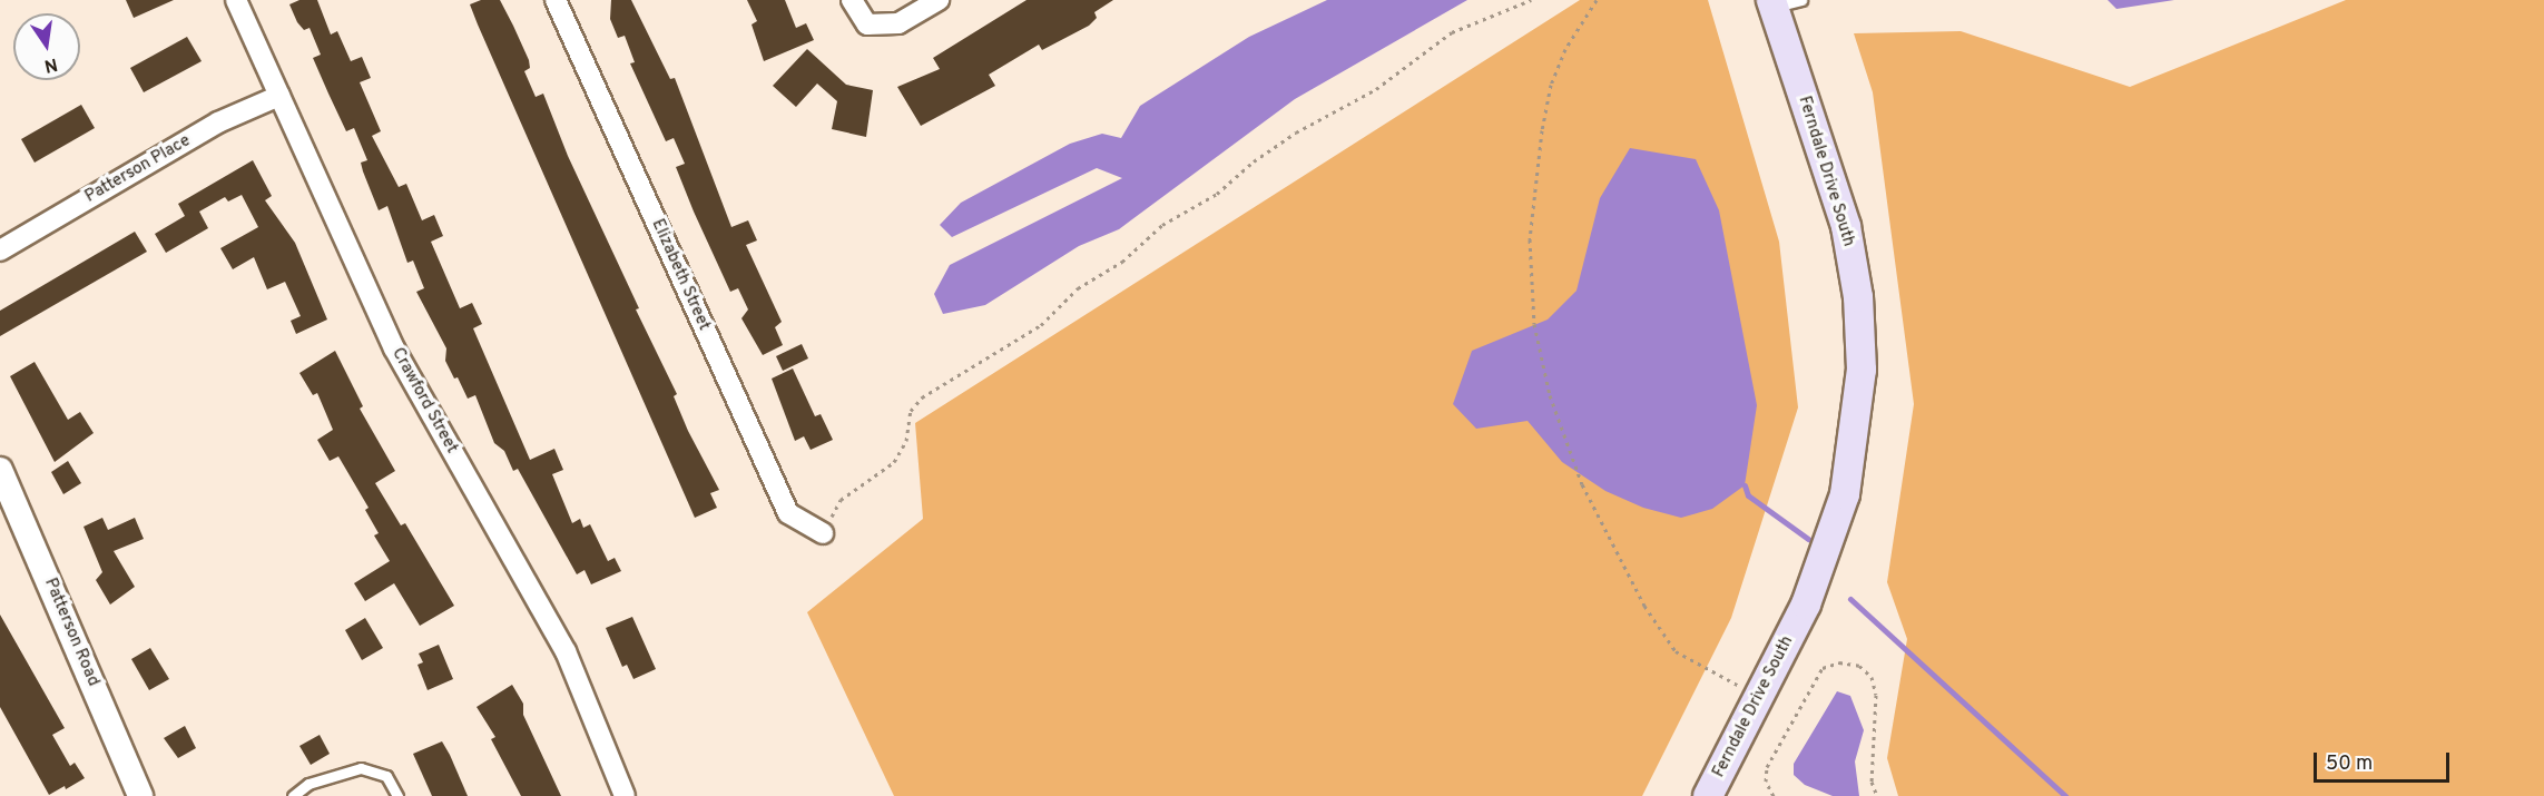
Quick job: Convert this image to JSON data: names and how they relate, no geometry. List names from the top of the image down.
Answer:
{
  "streets": {
    "main road": ["Ferndale Drive South"],
    "street": [
      "Patterson Place",
      "Elizabeth Street",
      "Crawford Street",
      "Patterson Road"
    ]
  },
  "crossings": [
    ["Patterson Place", "Crawford Street"]
  ],
  "scale_bar": "50 m",
  "north": "bottom"
}
